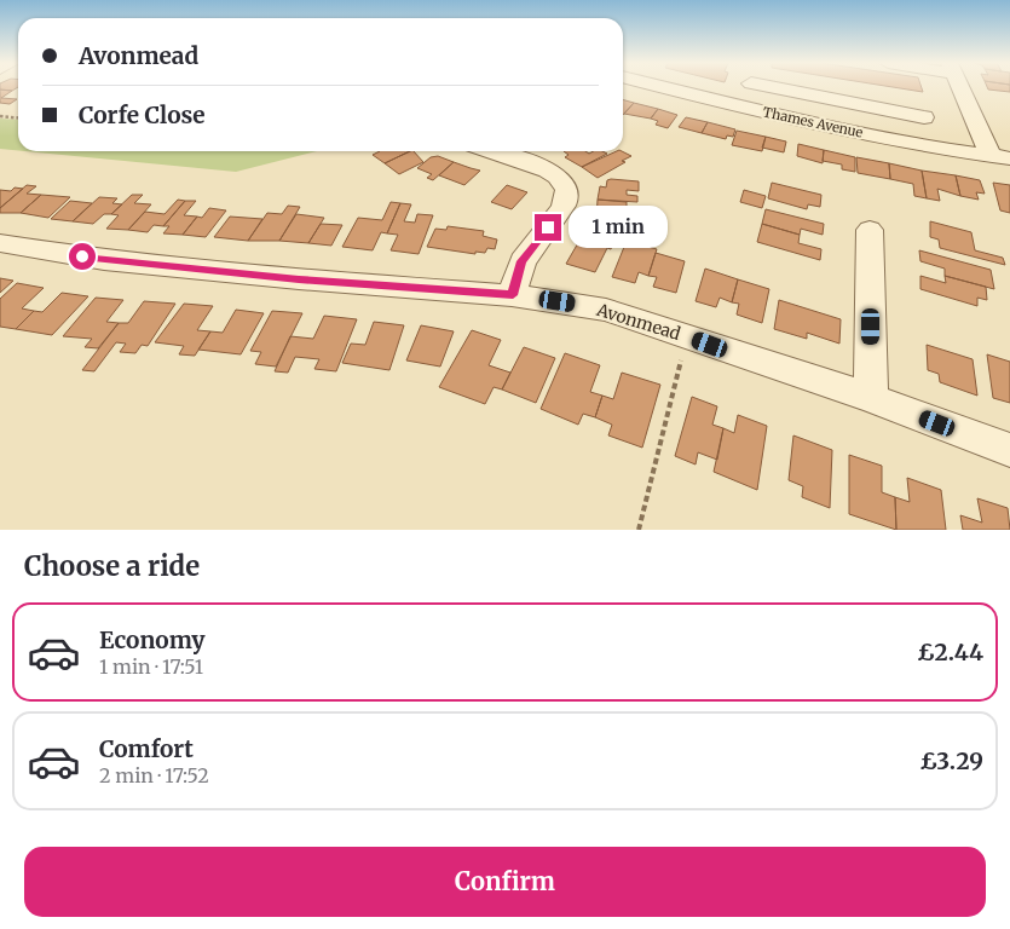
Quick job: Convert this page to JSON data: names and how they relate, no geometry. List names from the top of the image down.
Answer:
{
  "streets": {
    "street": ["Thames Avenue", "Avonmead"]
  },
  "page": {
    "banner": ["Avonmead", "Corfe Close"],
    "bubble": "1 min",
    "heading": "Choose a ride",
    "list": [
      {
        "name": "Economy",
        "note": "1 min · 17:51",
        "value": "£2.44"
      },
      {
        "name": "Comfort",
        "note": "2 min · 17:52",
        "value": "£3.29"
      }
    ],
    "buttons": "Confirm"
  }
}
